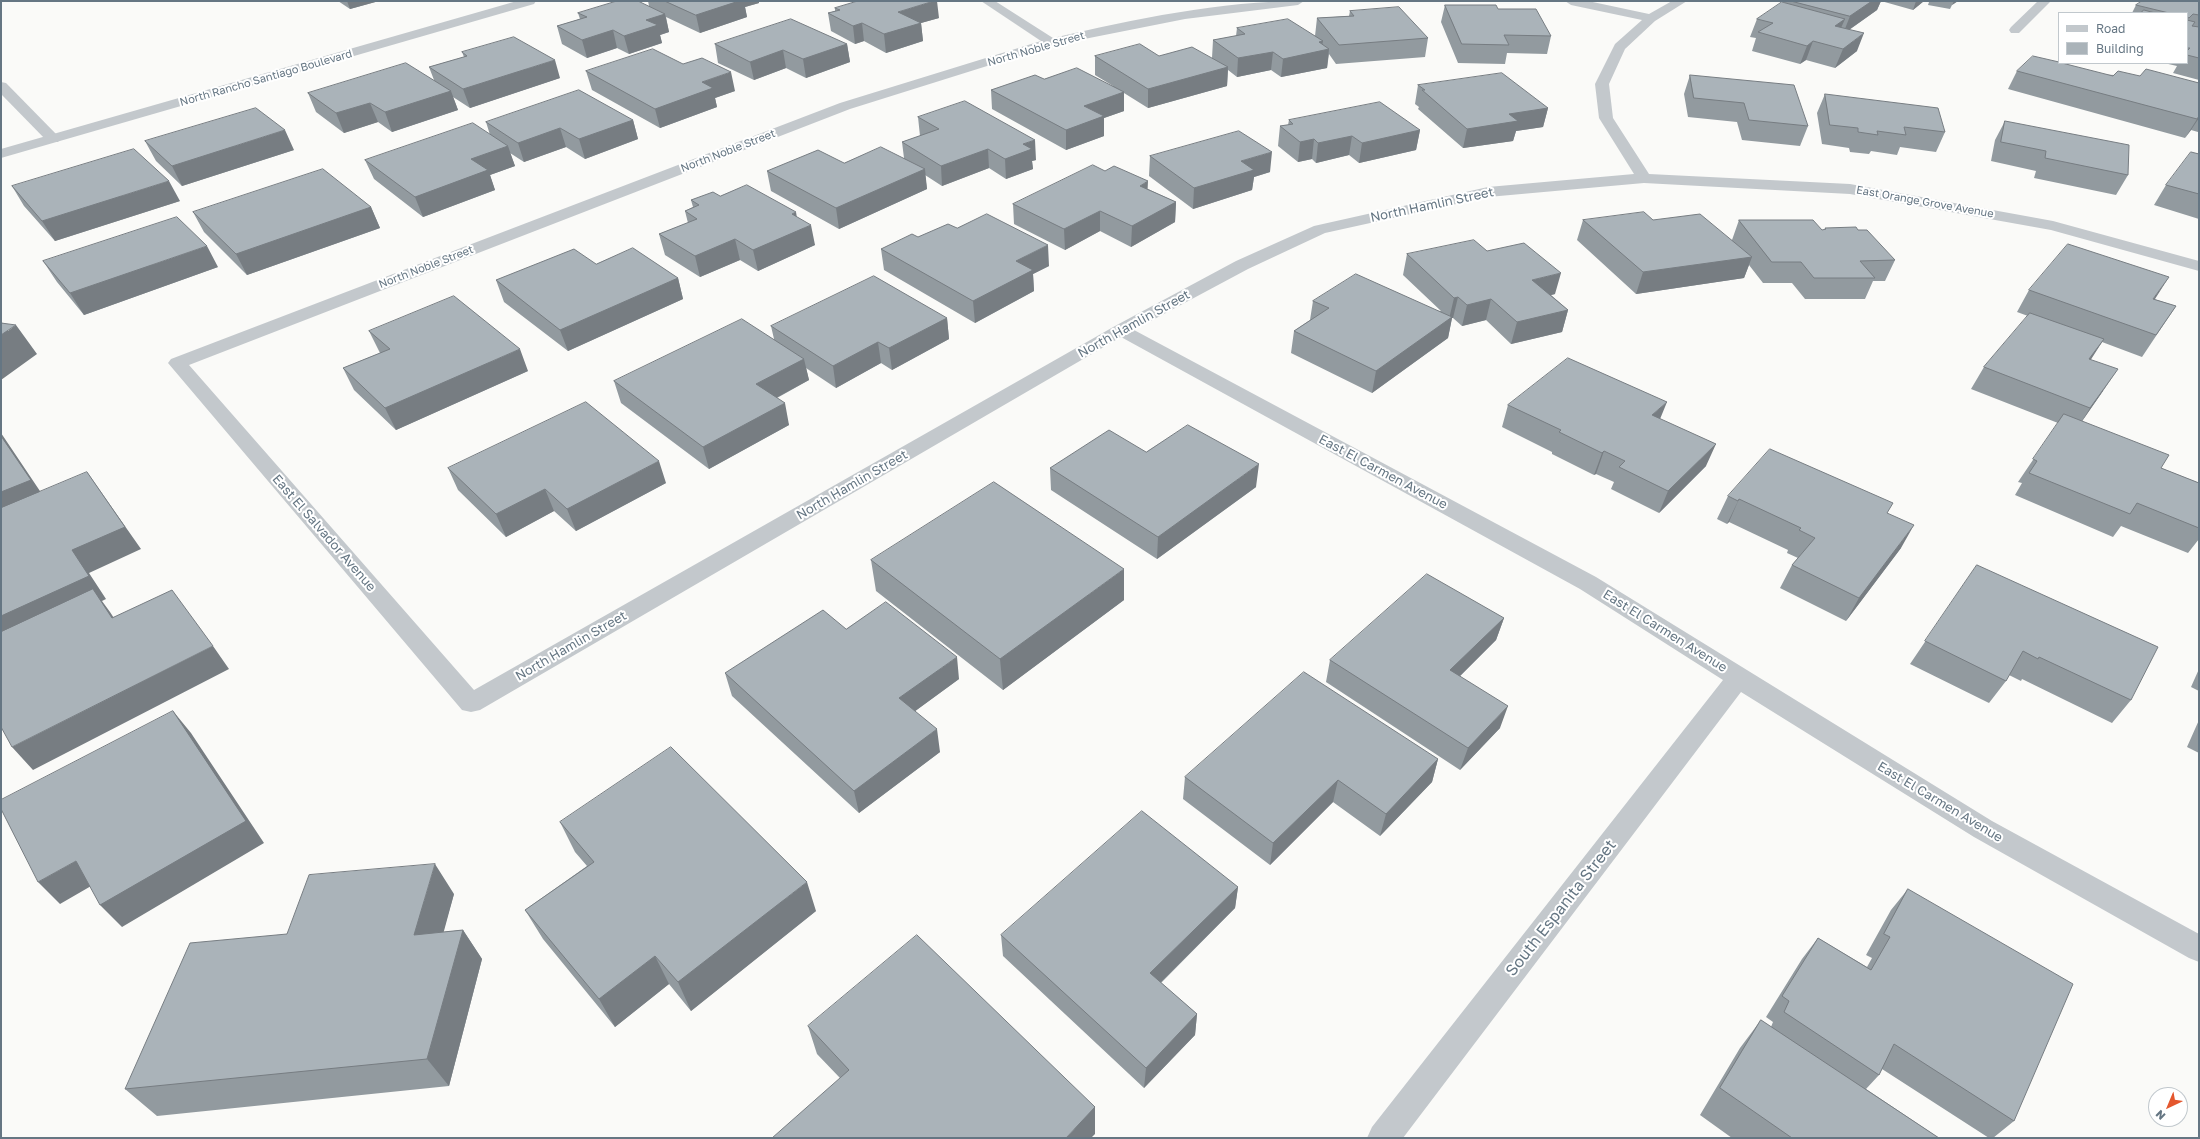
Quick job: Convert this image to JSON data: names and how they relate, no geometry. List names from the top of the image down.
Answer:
{
  "streets": {
    "street": [
      "North Noble Street",
      "North Rancho Santiago Boulevard",
      "East Orange Grove Avenue",
      "North Hamlin Street",
      "East El Carmen Avenue",
      "East El Salvador Avenue",
      "South Espanita Street"
    ]
  },
  "crossings": [
    ["North Noble Street", "East El Salvador Avenue"],
    ["East Orange Grove Avenue", "North Hamlin Street"],
    ["North Hamlin Street", "East El Carmen Avenue"],
    ["North Hamlin Street", "East El Salvador Avenue"],
    ["East El Carmen Avenue", "South Espanita Street"]
  ],
  "legend": ["Road", "Building"],
  "north": "bottom left"
}
